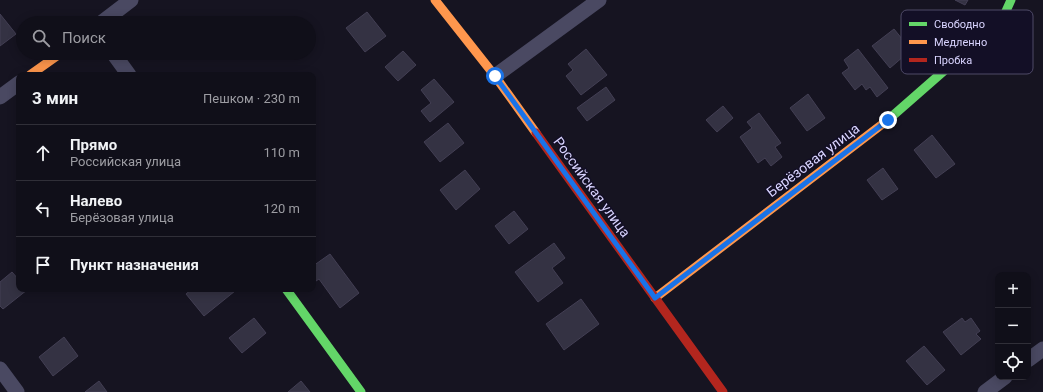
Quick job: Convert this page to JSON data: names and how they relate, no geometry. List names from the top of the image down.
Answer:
{
  "streets": {
    "street": ["Берёзовая улица", "Российская улица"]
  },
  "crossings": [
    ["Берёзовая улица", "Российская улица"]
  ],
  "legend": ["Свободно", "Медленно", "Пробка"],
  "page": {
    "search": "Поиск",
    "heading": ["3 мин", "Пешком · 230 m"],
    "list": [
      ["Прямо", "Российская улица", "110 m"],
      ["Налево", "Берёзовая улица", "120 m"],
      "Пункт назначения"
    ],
    "map_buttons": ["+", "−"]
  }
}
